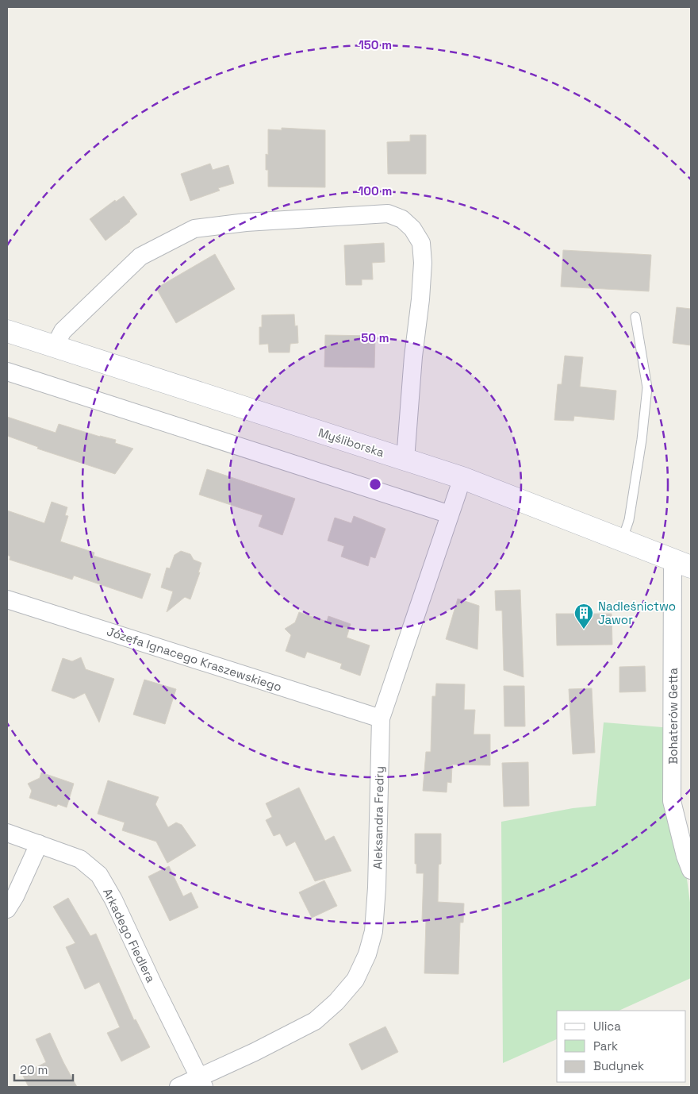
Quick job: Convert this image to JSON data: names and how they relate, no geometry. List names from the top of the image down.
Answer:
{
  "streets": {
    "street": [
      "Myśliborska",
      "Józefa Ignacego Kraszewskiego",
      "Bohaterów Getta",
      "Aleksandra Fredry",
      "Arkadego Fiedlera"
    ]
  },
  "crossings": [
    ["Myśliborska", "Bohaterów Getta"],
    ["Myśliborska", "Aleksandra Fredry"],
    ["Józefa Ignacego Kraszewskiego", "Aleksandra Fredry"],
    ["Aleksandra Fredry", "Arkadego Fiedlera"]
  ],
  "places": {
    "building": ["Nadleśnictwo Jawor"]
  },
  "legend": ["Ulica", "Park", "Budynek"],
  "scale_bar": "20 m",
  "rings": ["150 m", "100 m", "50 m"]
}
